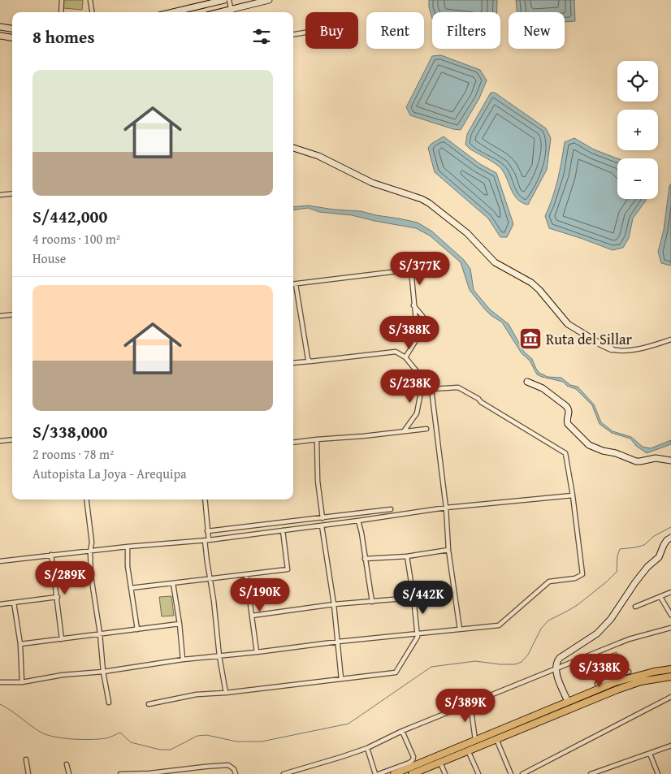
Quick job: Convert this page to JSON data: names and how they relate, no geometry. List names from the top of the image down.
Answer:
{
  "places": {
    "museum": ["Ruta del Sillar"]
  },
  "page": {
    "chip": [
      "Buy",
      "Rent",
      "Filters",
      "New"
    ],
    "heading": "8 homes",
    "map_buttons": ["+", "−"],
    "list": [
      {
        "name": "S/442,000",
        "note": "4 rooms · 100 m² · House"
      },
      {
        "name": "S/338,000",
        "note": "2 rooms · 78 m² · Autopista La Joya - Arequipa"
      }
    ],
    "price": [
      "S/377K",
      "S/388K",
      "S/238K",
      "S/289K",
      "S/190K",
      "S/442K",
      "S/338K",
      "S/389K"
    ]
  }
}
